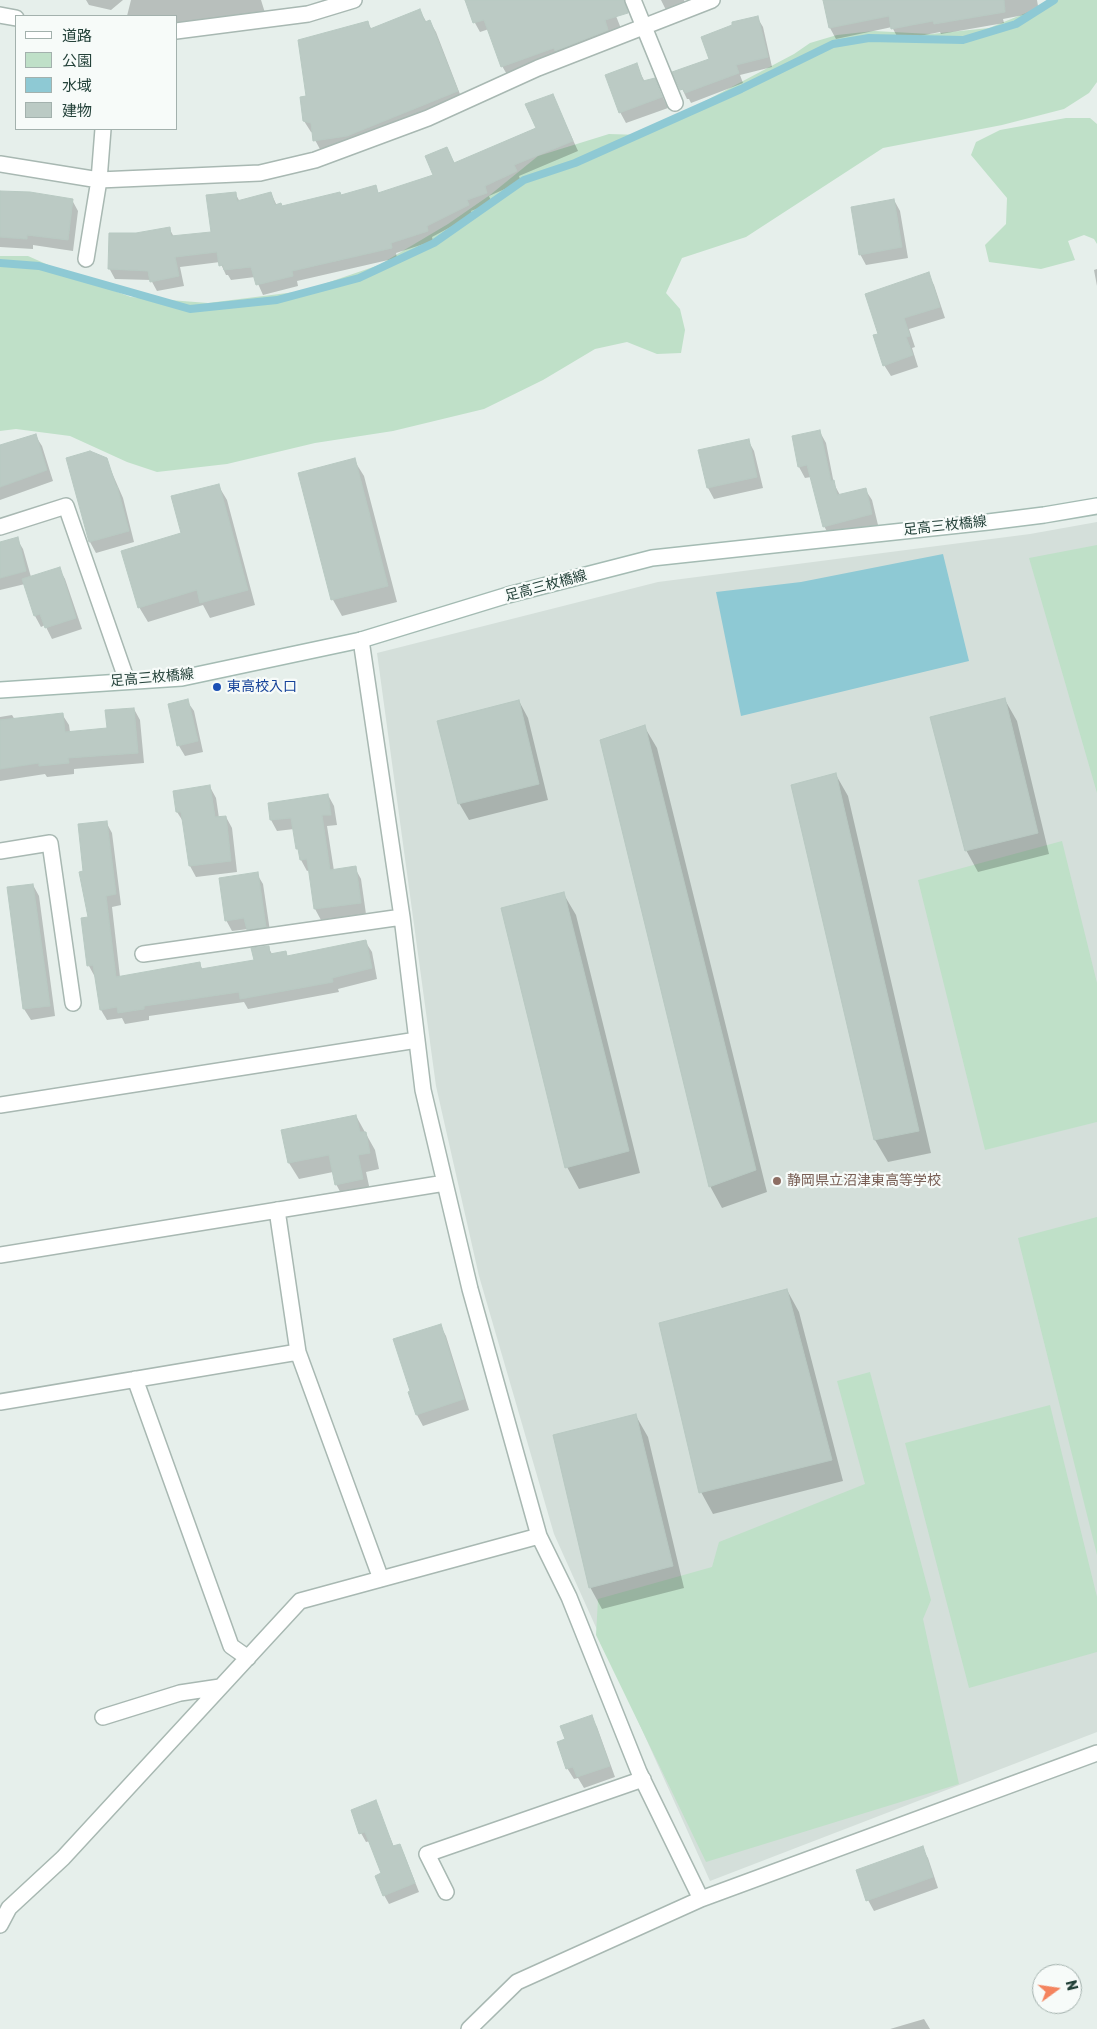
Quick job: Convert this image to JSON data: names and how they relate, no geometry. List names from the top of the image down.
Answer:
{
  "streets": {
    "street": ["足高三枚橋線"]
  },
  "places": ["東高校入口", "静岡県立沼津東高等学校"],
  "legend": [
    "道路",
    "公園",
    "水域",
    "建物"
  ],
  "north": "right"
}
